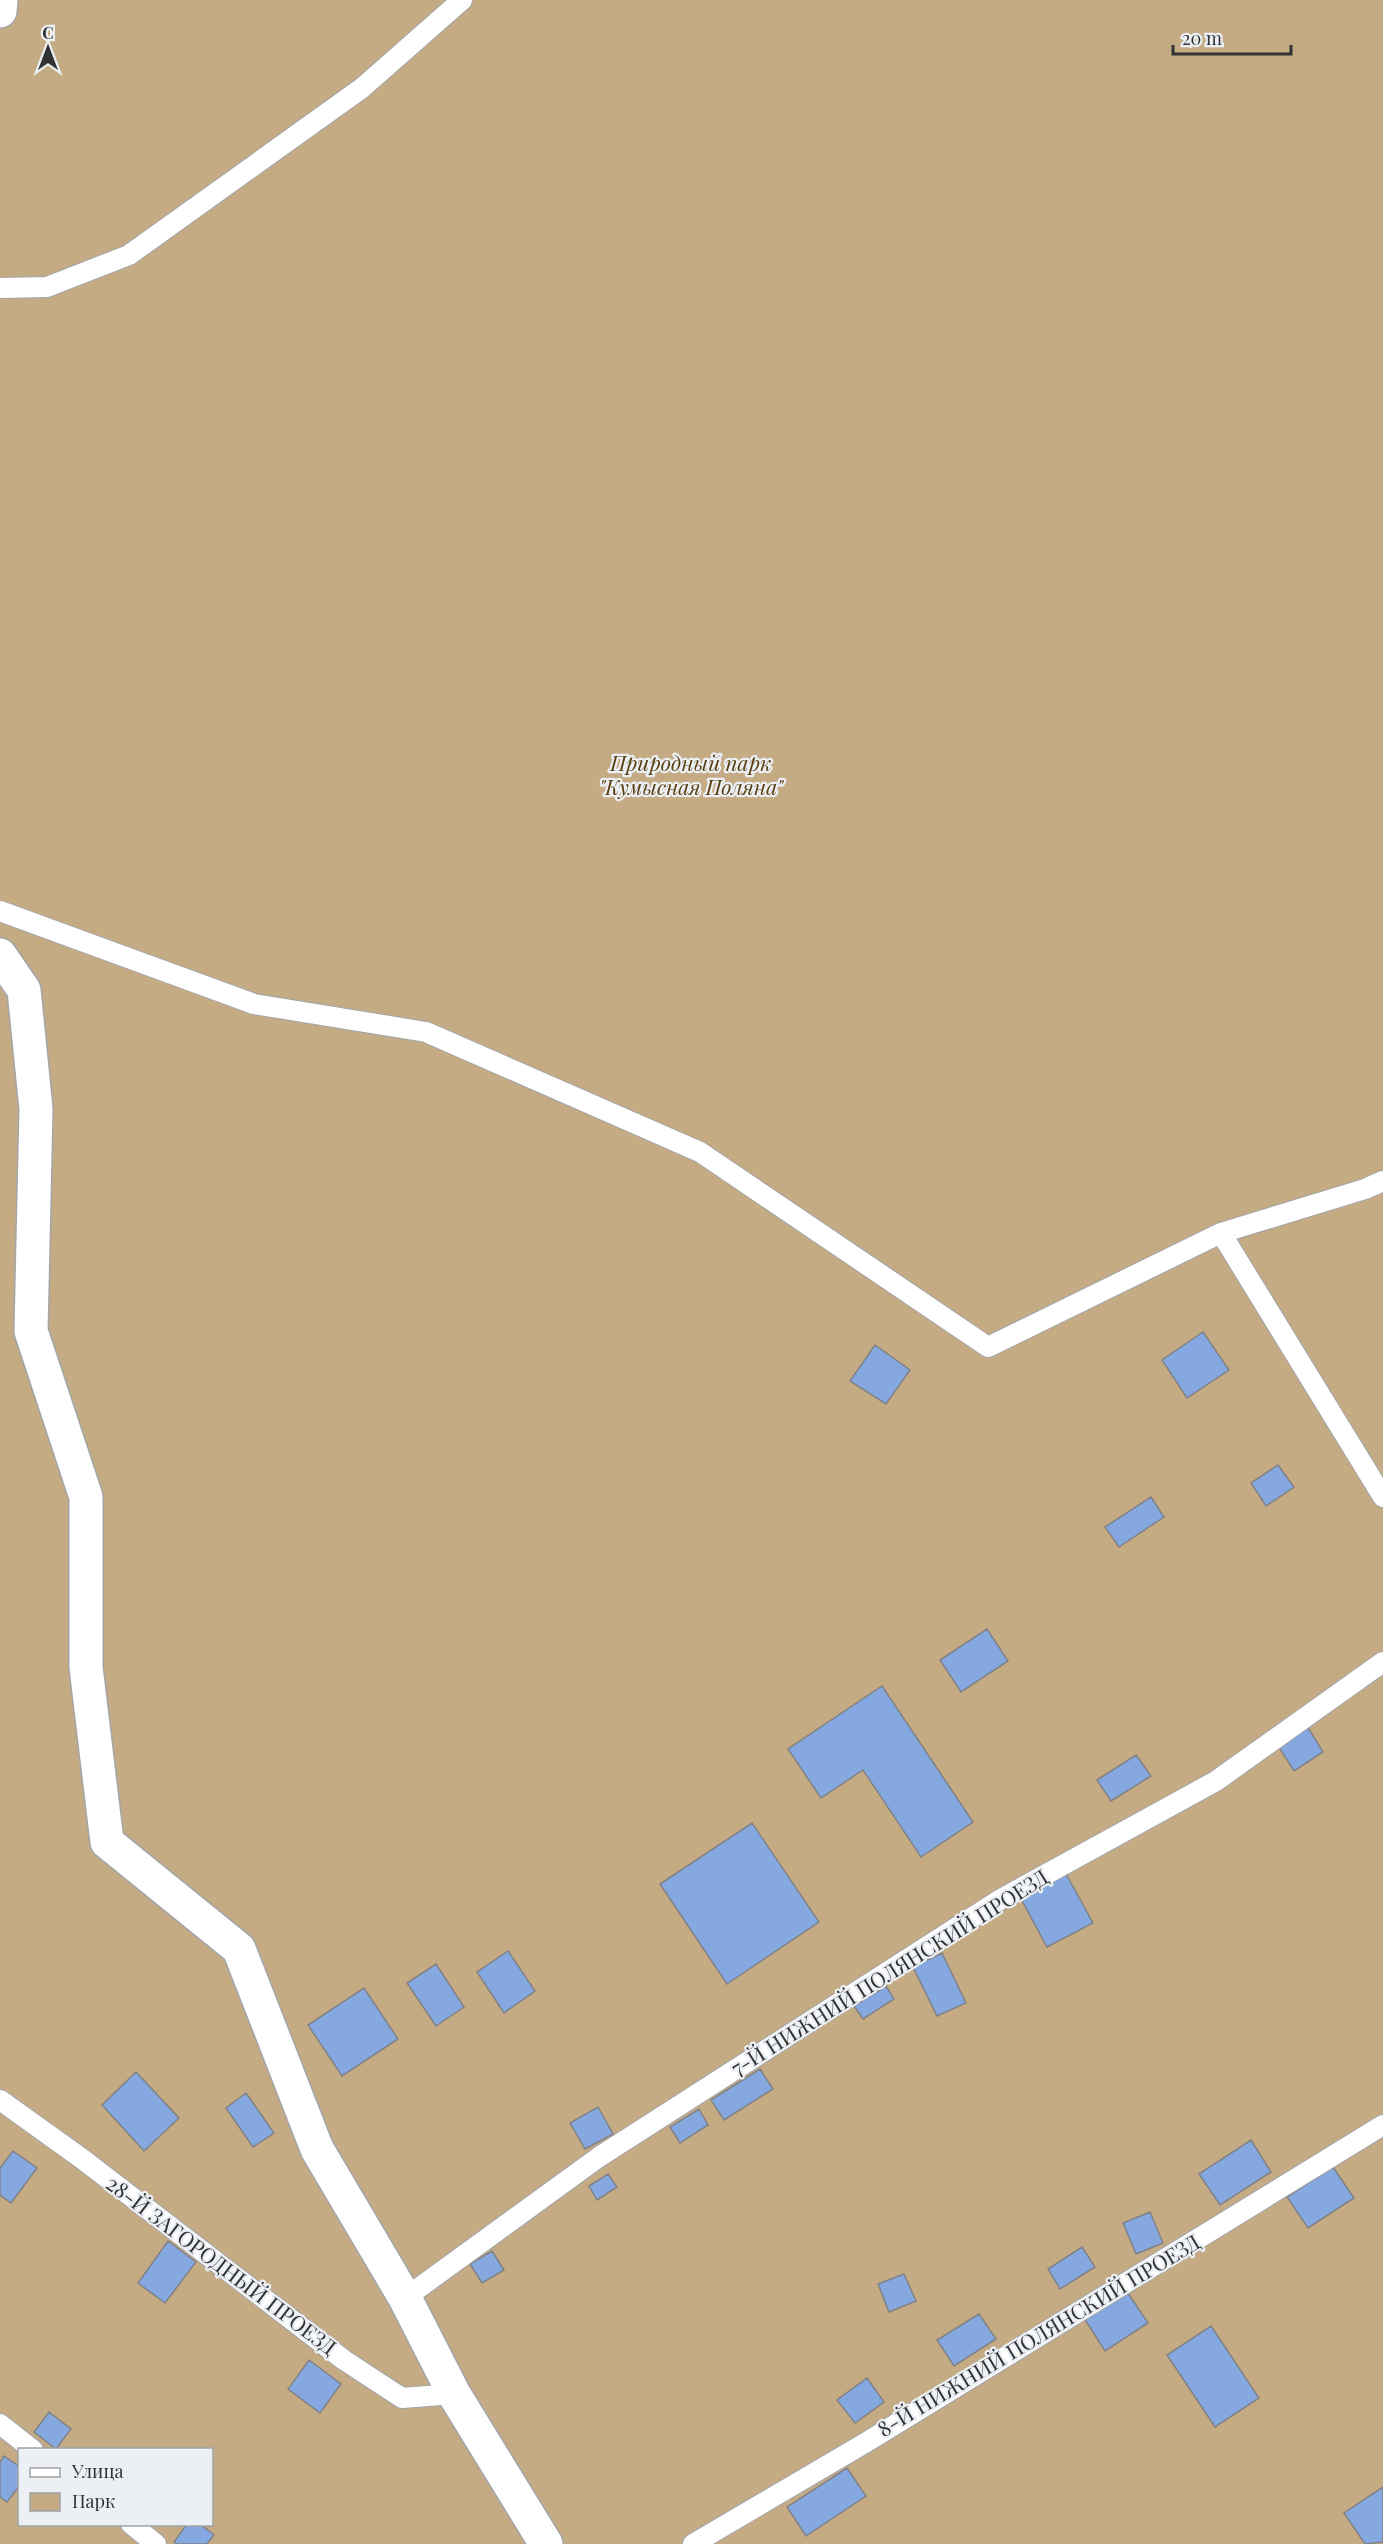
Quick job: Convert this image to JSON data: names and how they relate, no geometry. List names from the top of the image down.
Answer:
{
  "streets": {
    "lane": ["7-Й НИЖНИЙ ПОЛЯНСКИЙ ПРОЕЗД", "28-Й ЗАГОРОДНЫЙ ПРОЕЗД", "8-Й НИЖНИЙ ПОЛЯНСКИЙ ПРОЕЗД"]
  },
  "parks": ["Природный парк \"Кумысная Поляна\""],
  "legend": ["Улица", "Парк"],
  "scale_bar": "20 m",
  "north": "top"
}
